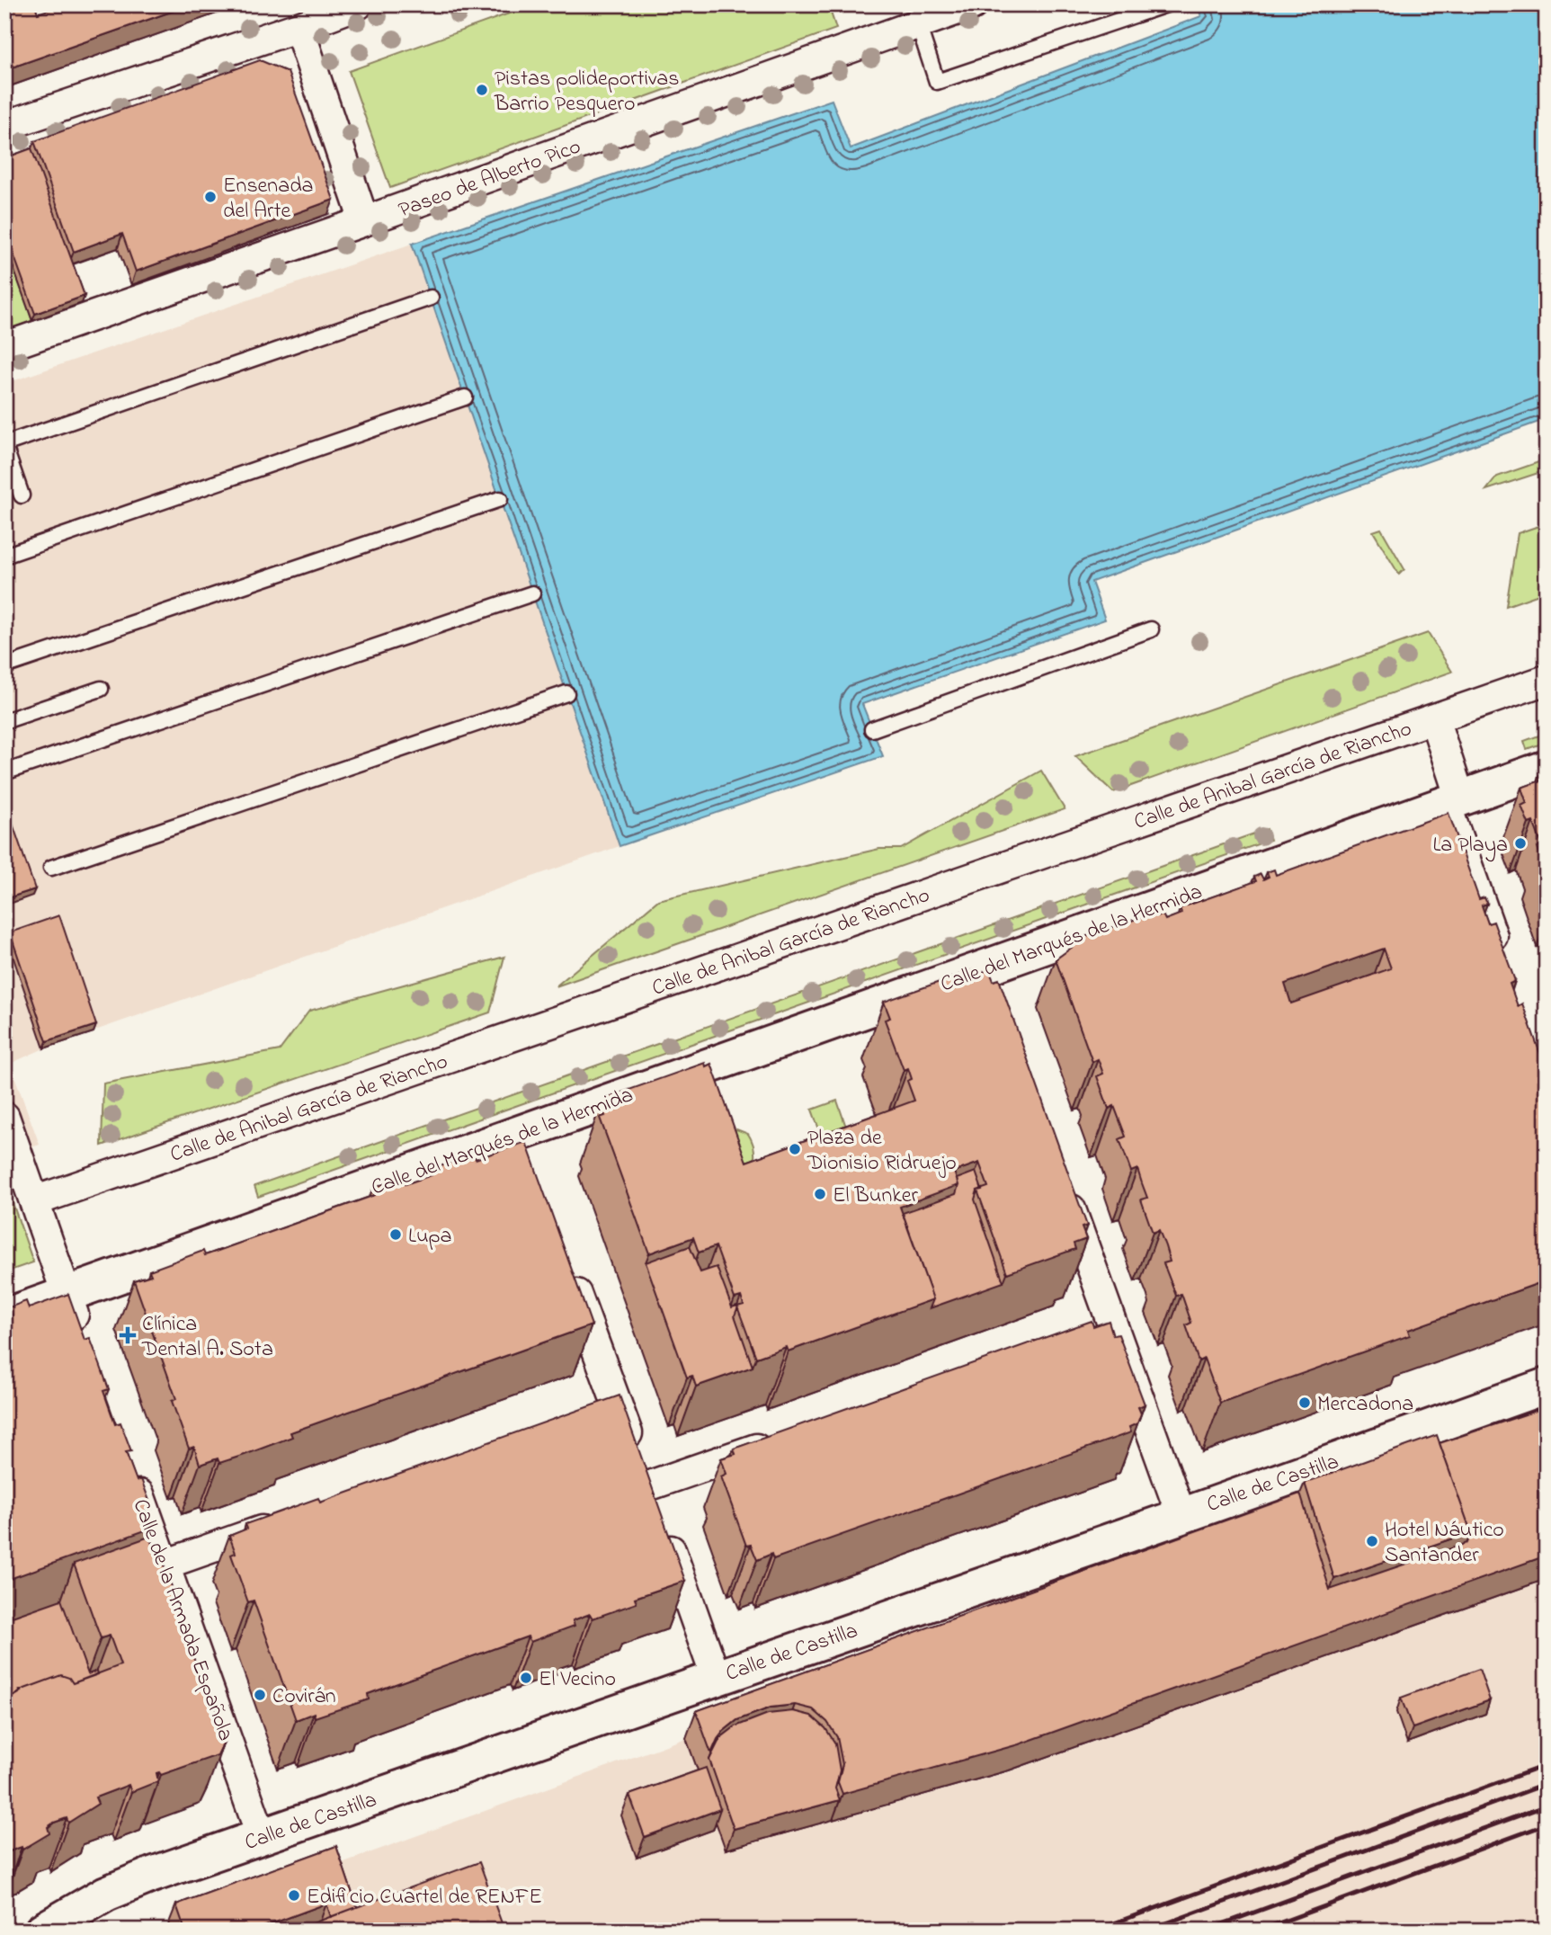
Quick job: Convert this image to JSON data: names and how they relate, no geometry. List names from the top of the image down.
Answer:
{
  "streets": {
    "main road": ["Calle del Marqués de la Hermida", "Calle de Castilla"],
    "street": ["Paseo de Alberto Pico", "Calle de Anibal García de Riancho", "Calle de la Armada Española"]
  },
  "crossings": [
    ["Calle de Castilla", "Calle de la Armada Española"]
  ],
  "places": {
    "other": [
      "Pistas polideportivas Barrio Pesquero",
      "Ensenada del Arte",
      "La Playa",
      "Plaza de Dionisio Ridruejo",
      "El Bunker",
      "Lupa",
      "Mercadona",
      "Hotel Náutico Santander",
      "El Vecino",
      "Covirán",
      "Edificio Cuartel de RENFE"
    ],
    "health": ["Clínica Dental A. Sota"]
  }
}
